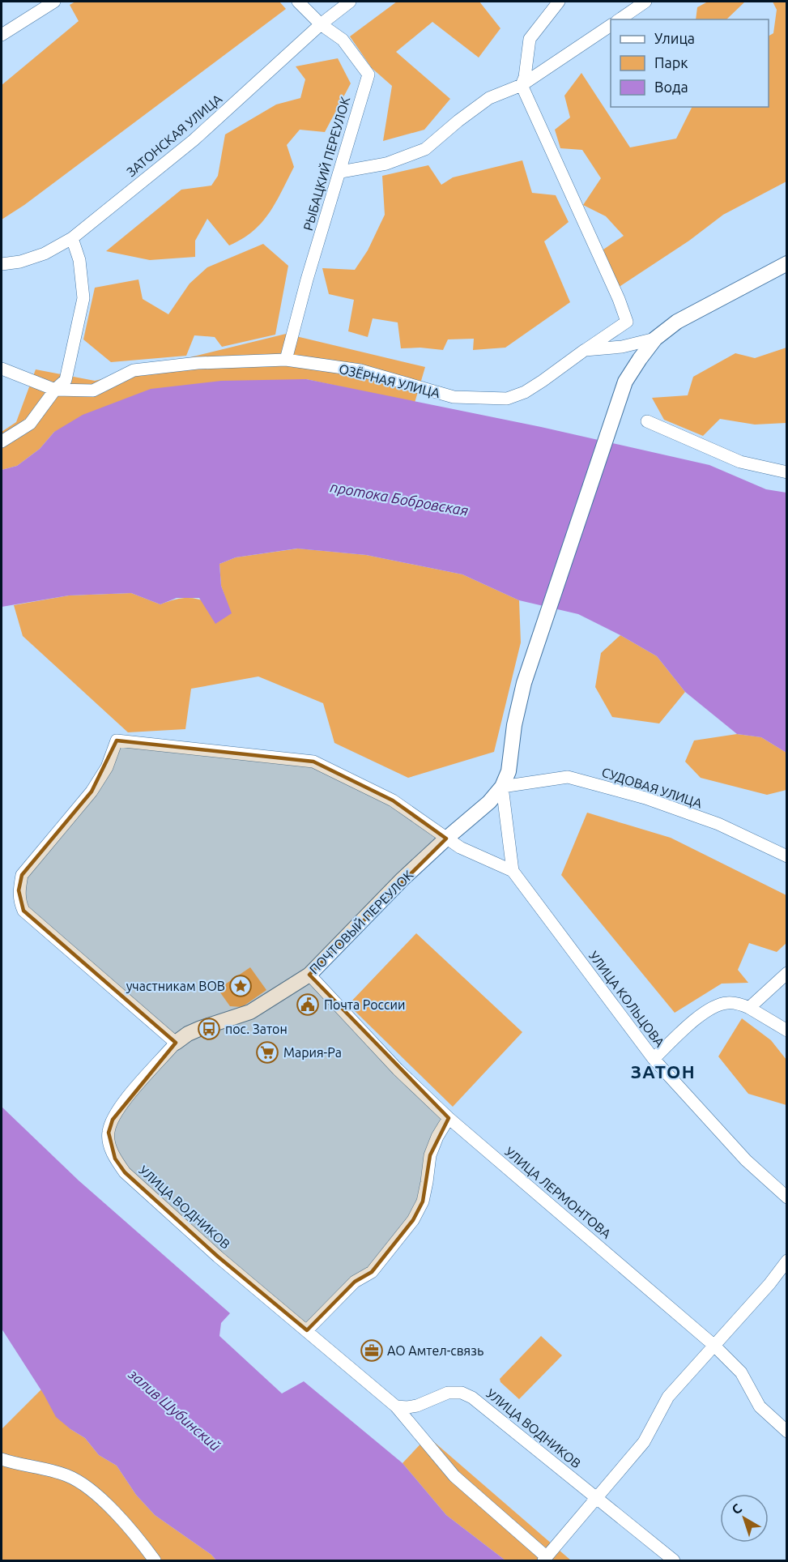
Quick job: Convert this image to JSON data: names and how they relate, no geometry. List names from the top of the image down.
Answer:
{
  "streets": {
    "street": [
      "ЗАТОНСКАЯ УЛИЦА",
      "РЫБАЦКИЙ ПЕРЕУЛОК",
      "ОЗЁРНАЯ УЛИЦА",
      "СУДОВАЯ УЛИЦА",
      "ПОЧТОВЫЙ ПЕРЕУЛОК",
      "УЛИЦА КОЛЬЦОВА",
      "УЛИЦА ЛЕРМОНТОВА",
      "УЛИЦА ВОДНИКОВ"
    ]
  },
  "crossings": [
    ["ЗАТОНСКАЯ УЛИЦА", "РЫБАЦКИЙ ПЕРЕУЛОК"],
    ["РЫБАЦКИЙ ПЕРЕУЛОК", "ОЗЁРНАЯ УЛИЦА"],
    ["СУДОВАЯ УЛИЦА", "ПОЧТОВЫЙ ПЕРЕУЛОК"],
    ["СУДОВАЯ УЛИЦА", "УЛИЦА КОЛЬЦОВА"],
    ["ПОЧТОВЫЙ ПЕРЕУЛОК", "УЛИЦА КОЛЬЦОВА"],
    ["ПОЧТОВЫЙ ПЕРЕУЛОК", "УЛИЦА ЛЕРМОНТОВА"],
    ["ПОЧТОВЫЙ ПЕРЕУЛОК", "УЛИЦА ВОДНИКОВ"]
  ],
  "districts": ["ЗАТОН"],
  "water": ["протока Бобровская", "залив Шубинский"],
  "places": {
    "place": ["участникам ВОВ"],
    "public building": ["Почта России"],
    "bus stop": ["пос. Затон"],
    "supermarket": ["Мария-Ра"],
    "office": ["АО Амтел-связь"]
  },
  "legend": ["Улица", "Парк", "Вода"],
  "north": "top left"
}
